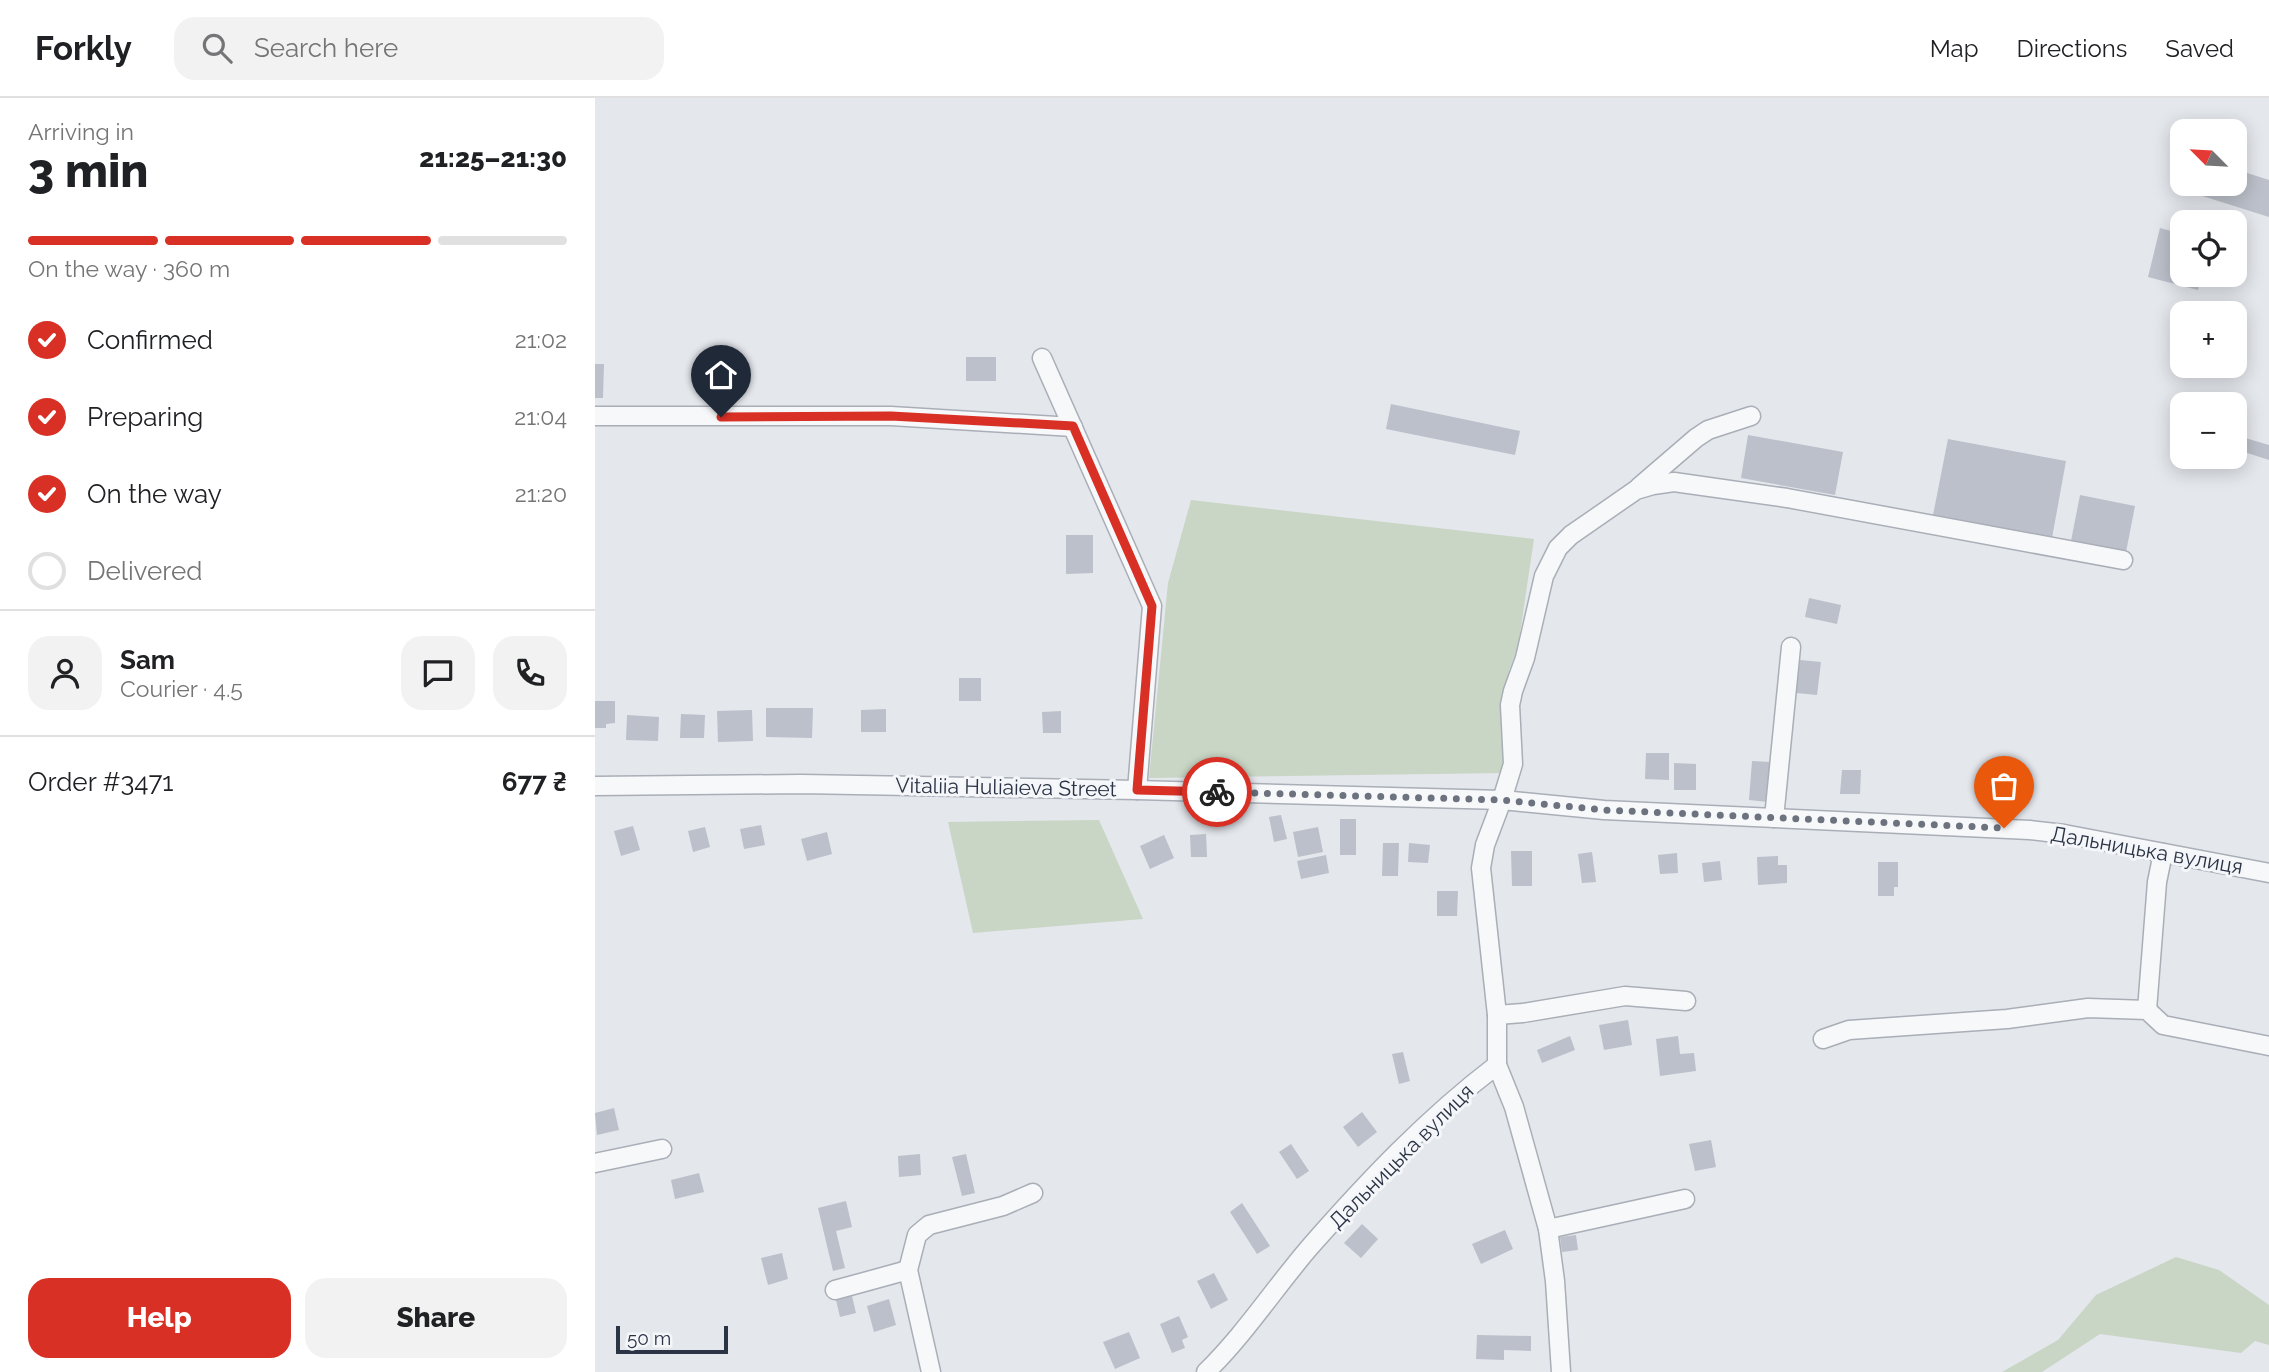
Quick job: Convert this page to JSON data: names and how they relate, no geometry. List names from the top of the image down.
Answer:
{
  "streets": {
    "street": ["Vitaliia Huliaieva Street", "Дальницька вулиця"]
  },
  "crossings": [
    ["Vitaliia Huliaieva Street", "Дальницька вулиця"]
  ],
  "scale_bar": "50 m",
  "north": "top left",
  "page": {
    "header": "Forkly",
    "search": "Search here",
    "nav": ["Map", "Directions", "Saved"],
    "heading": ["3 min", "Arriving in", "21:25–21:30"],
    "panel": [
      "Sam",
      "Courier · 4.5",
      "Order #3471",
      "677 ₴"
    ],
    "map_buttons": ["+", "−"],
    "bar": "On the way · 360 m",
    "list": [
      ["Confirmed", "21:02"],
      ["Preparing", "21:04"],
      ["On the way", "21:20"],
      "Delivered"
    ],
    "buttons": ["Help", "Share"],
    "scale": "50 m"
  }
}
